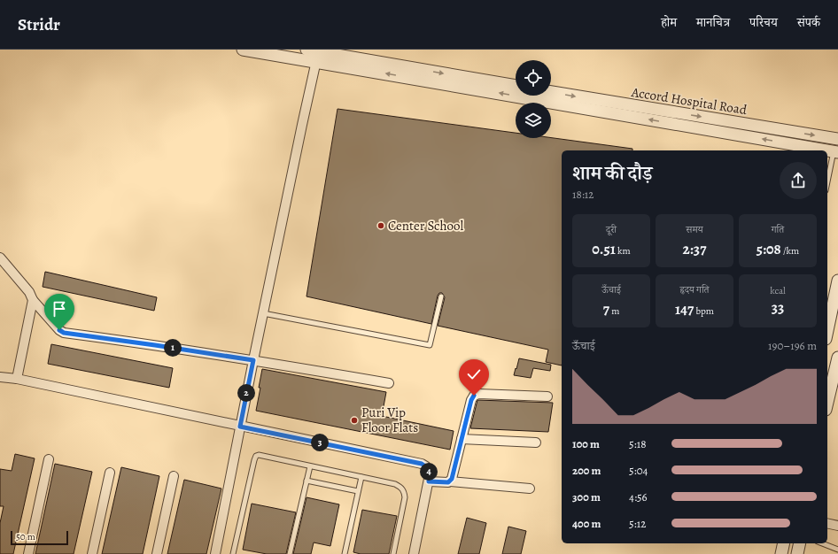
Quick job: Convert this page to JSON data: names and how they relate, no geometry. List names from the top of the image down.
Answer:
{
  "streets": {
    "street": ["Accord Hospital Road"]
  },
  "places": ["Center School", "Puri Vip Floor Flats"],
  "scale_bar": "50 m",
  "page": {
    "header": "Stridr",
    "nav": [
      "होम",
      "मानचित्र",
      "परिचय",
      "संपर्क"
    ],
    "heading": ["शाम की दौड़", "18:12"],
    "stats": [
      ["दूरी", "0.51 km"],
      ["समय", "2:37"],
      ["गति", "5:08 /km"],
      ["ऊँचाई", "7 m"],
      ["हृदय गति", "147 bpm"],
      ["kcal", "33"]
    ],
    "chart": ["ऊँचाई", "190–196 m"],
    "pins": [
      "1",
      "2",
      "3",
      "4"
    ],
    "list": [
      {
        "name": "100 m",
        "note": "5:18"
      },
      {
        "name": "200 m",
        "note": "5:04"
      },
      {
        "name": "300 m",
        "note": "4:56"
      },
      {
        "name": "400 m",
        "note": "5:12"
      }
    ],
    "scale": "50 m"
  }
}
